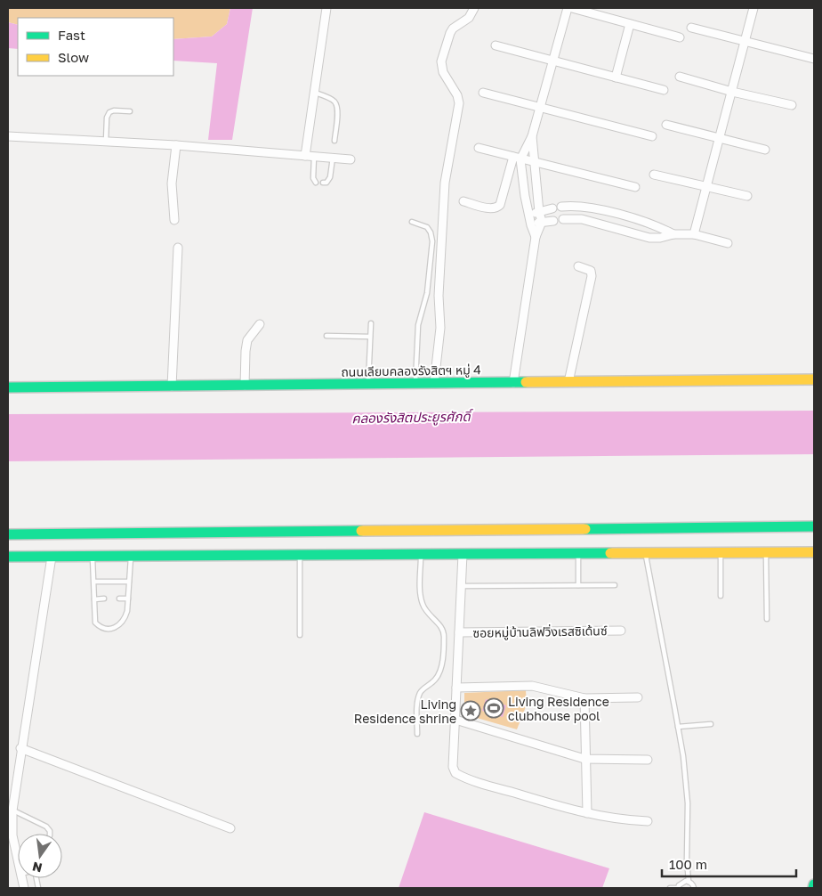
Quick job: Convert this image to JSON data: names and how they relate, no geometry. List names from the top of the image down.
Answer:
{
  "streets": {
    "main road": ["ถนนเลียบคลองรังสิตฯ หมู่ 4"],
    "street": ["ซอยหมู่บ้านลิฟวิ่งเรสซิเด้นซ์"]
  },
  "water": ["คลองรังสิตประยูรศักดิ์"],
  "places": {
    "sports": ["Living Residence clubhouse pool"],
    "place": ["Living Residence shrine"]
  },
  "legend": ["Fast", "Slow"],
  "scale_bar": "100 m",
  "north": "bottom"
}
